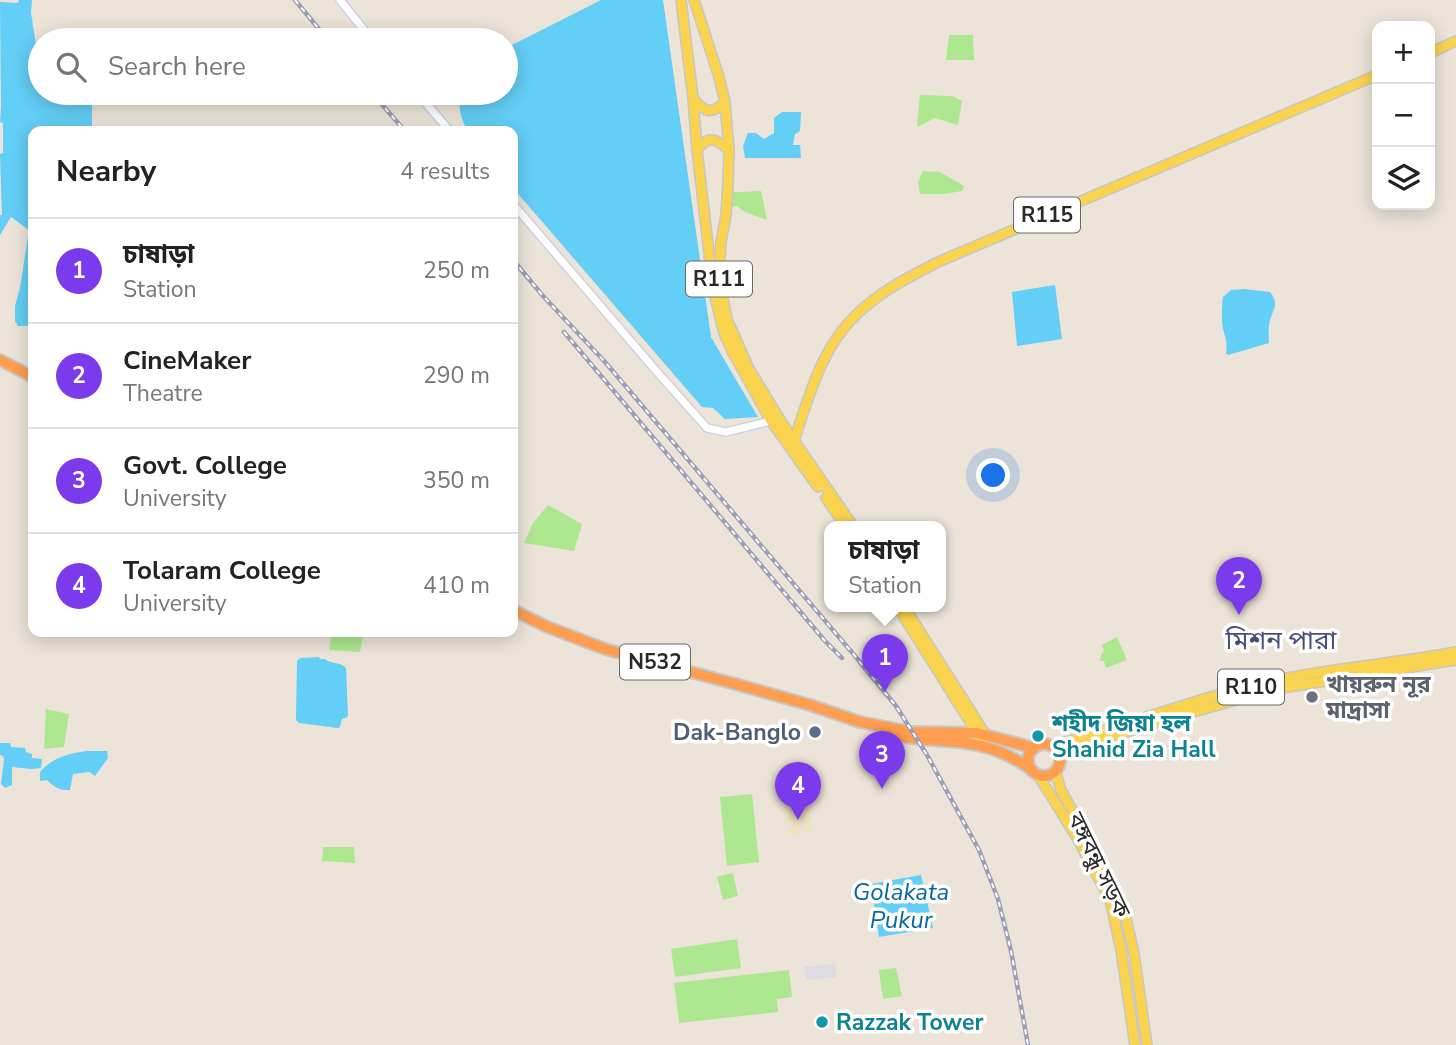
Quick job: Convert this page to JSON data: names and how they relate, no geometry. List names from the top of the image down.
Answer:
{
  "streets": {
    "highway": ["N532"],
    "main road": [
      "R115",
      "R111",
      "R110",
      "বঙ্গবন্ধু সড়ক"
    ]
  },
  "crossings": [
    ["R115", "R111"],
    ["N532", "R110"],
    ["N532", "বঙ্গবন্ধু সড়ক"],
    ["R110", "বঙ্গবন্ধু সড়ক"]
  ],
  "districts": ["মিশন পারা"],
  "water": ["Golakata Pukur"],
  "places": [
    "খায়রুন নূর মাদ্রাসা",
    "Dak-Banglo",
    "শহীদ জিয়া হল Shahid Zia Hall",
    "Razzak Tower"
  ],
  "page": {
    "map_buttons": ["+", "−"],
    "search": "Search here",
    "heading": ["Nearby", "4 results"],
    "list": [
      {
        "mark": "1",
        "name": "চাষাড়া",
        "note": "Station",
        "value": "250 m"
      },
      {
        "mark": "2",
        "name": "CineMaker",
        "note": "Theatre",
        "value": "290 m"
      },
      {
        "mark": "3",
        "name": "Govt. College",
        "note": "University",
        "value": "350 m"
      },
      {
        "mark": "4",
        "name": "Tolaram College",
        "note": "University",
        "value": "410 m"
      }
    ],
    "popup": ["চাষাড়া", "Station"],
    "pins": [
      "2",
      "1",
      "3",
      "4"
    ]
  }
}
